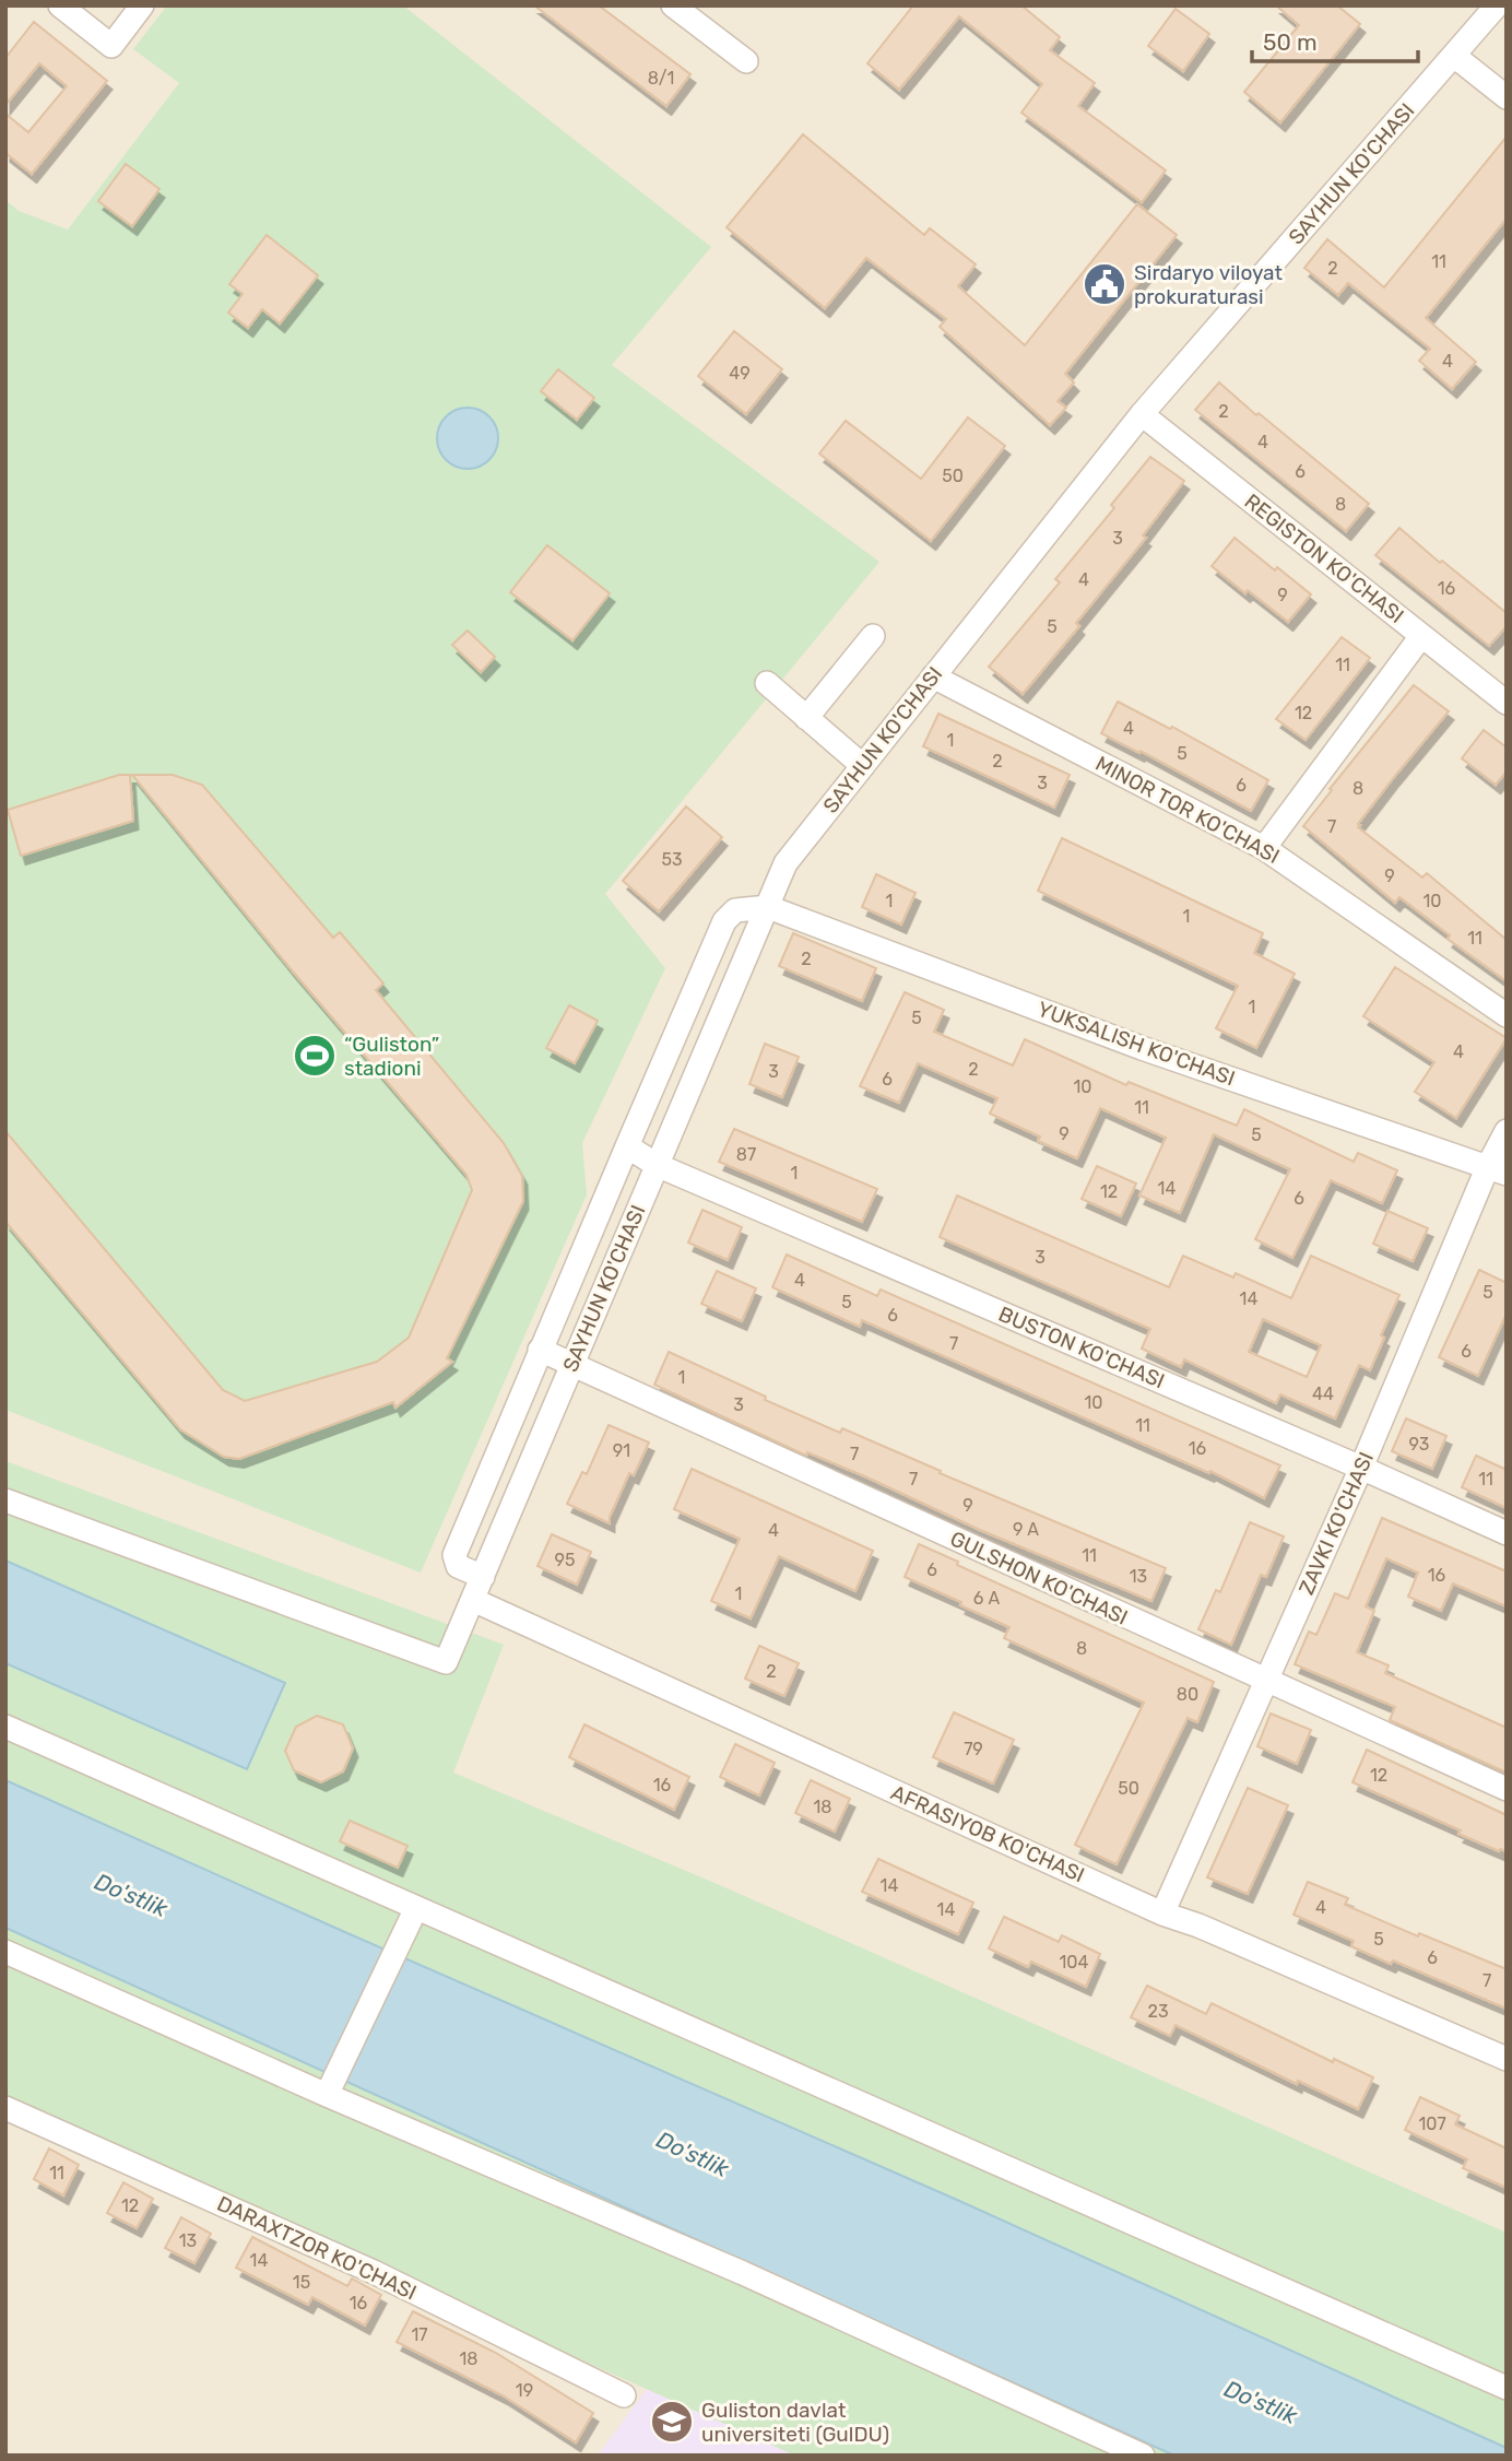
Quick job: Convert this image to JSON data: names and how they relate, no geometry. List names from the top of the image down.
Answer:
{
  "streets": {
    "street": [
      "SAYHUN KO'CHASI",
      "REGISTON KO'CHASI",
      "MINOR TOR KO'CHASI",
      "YUKSALISH KO'CHASI",
      "BUSTON KO'CHASI",
      "ZAVKI KO'CHASI",
      "GULSHON KO'CHASI",
      "AFRASIYOB KO'CHASI",
      "DARAXTZOR KO'CHASI"
    ]
  },
  "crossings": [
    ["SAYHUN KO'CHASI", "REGISTON KO'CHASI"],
    ["SAYHUN KO'CHASI", "MINOR TOR KO'CHASI"],
    ["SAYHUN KO'CHASI", "YUKSALISH KO'CHASI"],
    ["SAYHUN KO'CHASI", "BUSTON KO'CHASI"],
    ["SAYHUN KO'CHASI", "GULSHON KO'CHASI"],
    ["SAYHUN KO'CHASI", "AFRASIYOB KO'CHASI"],
    ["YUKSALISH KO'CHASI", "ZAVKI KO'CHASI"],
    ["BUSTON KO'CHASI", "ZAVKI KO'CHASI"],
    ["ZAVKI KO'CHASI", "GULSHON KO'CHASI"],
    ["ZAVKI KO'CHASI", "AFRASIYOB KO'CHASI"]
  ],
  "water": ["Do'stlik"],
  "places": {
    "public building": ["Sirdaryo viloyat prokuraturasi"],
    "sports": ["“Guliston” stadioni"],
    "school or university": ["Guliston davlat universiteti (GulDU)"]
  },
  "house_numbers": [
    "8/1",
    "11",
    "2",
    "4",
    "49",
    "2",
    "4",
    "6",
    "50",
    "8",
    "3",
    "4",
    "16",
    "9",
    "5",
    "11",
    "12",
    "4",
    "1",
    "5",
    "2",
    "3",
    "6",
    "8",
    "7",
    "53",
    "9",
    "1",
    "10",
    "1",
    "11",
    "2",
    "1",
    "5",
    "4",
    "2",
    "3",
    "6",
    "10",
    "11",
    "9",
    "5",
    "87",
    "1",
    "14",
    "12",
    "6",
    "3",
    "4",
    "5",
    "14",
    "5",
    "6",
    "7",
    "6",
    "1",
    "44",
    "10",
    "3",
    "11",
    "93",
    "16",
    "91",
    "7",
    "7",
    "11",
    "9",
    "9 А",
    "4",
    "11",
    "95",
    "6",
    "16",
    "13",
    "1",
    "6 А",
    "8",
    "2",
    "80",
    "79",
    "12",
    "16",
    "50",
    "18",
    "14",
    "4",
    "14",
    "5",
    "6",
    "104",
    "7",
    "23",
    "107",
    "11",
    "12",
    "13",
    "14",
    "15",
    "16",
    "17",
    "18",
    "19"
  ],
  "scale_bar": "50 m"
}
